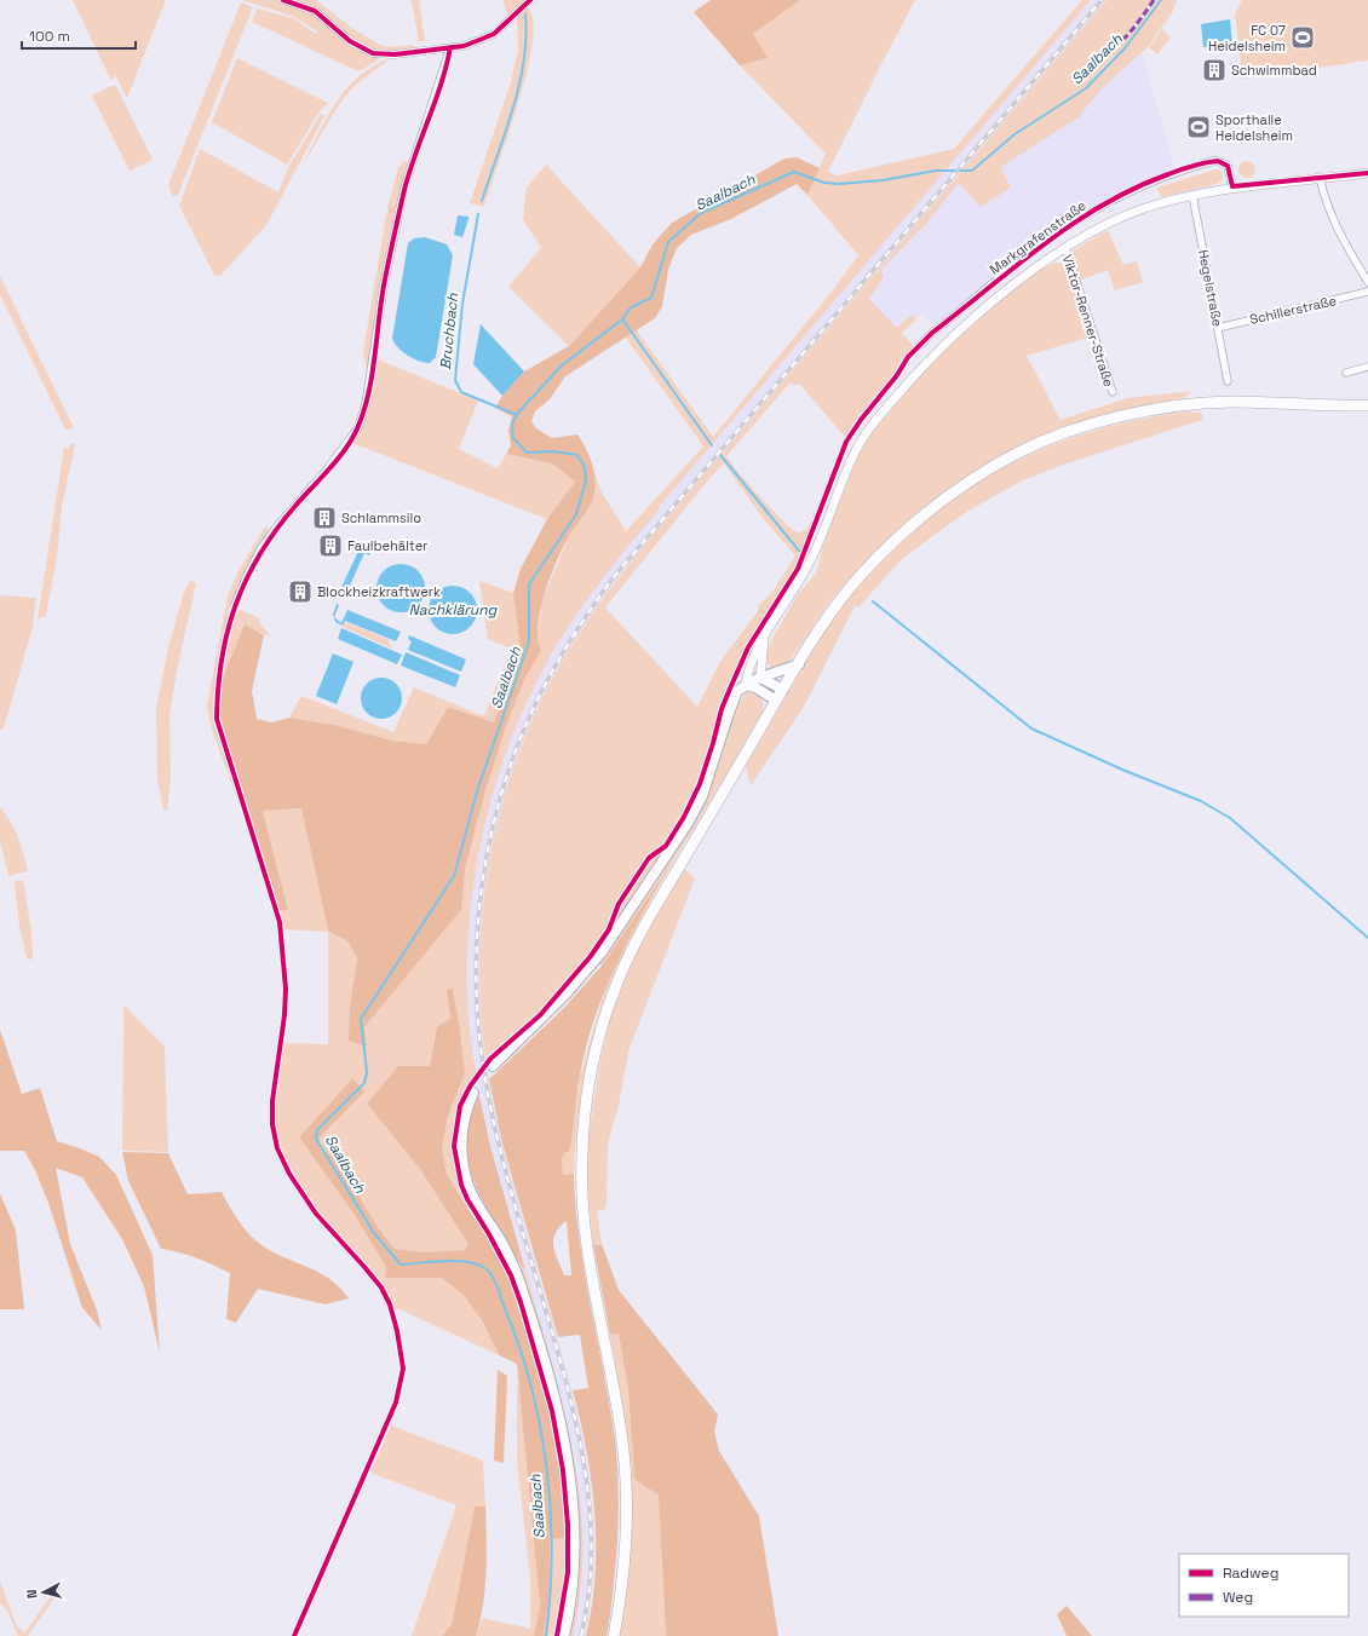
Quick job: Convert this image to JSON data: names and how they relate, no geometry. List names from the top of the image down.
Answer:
{
  "streets": {
    "street": [
      "Markgrafenstraße",
      "Hegelstraße",
      "Schillerstraße",
      "Viktor-Renner-Straße"
    ]
  },
  "crossings": [
    ["Markgrafenstraße", "Hegelstraße"],
    ["Markgrafenstraße", "Viktor-Renner-Straße"],
    ["Hegelstraße", "Schillerstraße"]
  ],
  "water": ["Saalbach", "Bruchbach", "Nachklärung"],
  "places": {
    "sports": ["FC 07 Heidelsheim", "Sporthalle Heidelsheim"],
    "building": [
      "Schwimmbad",
      "Schlammsilo",
      "Faulbehälter",
      "Blockheizkraftwerk"
    ]
  },
  "legend": ["Radweg", "Weg"],
  "scale_bar": "100 m",
  "north": "left"
}
